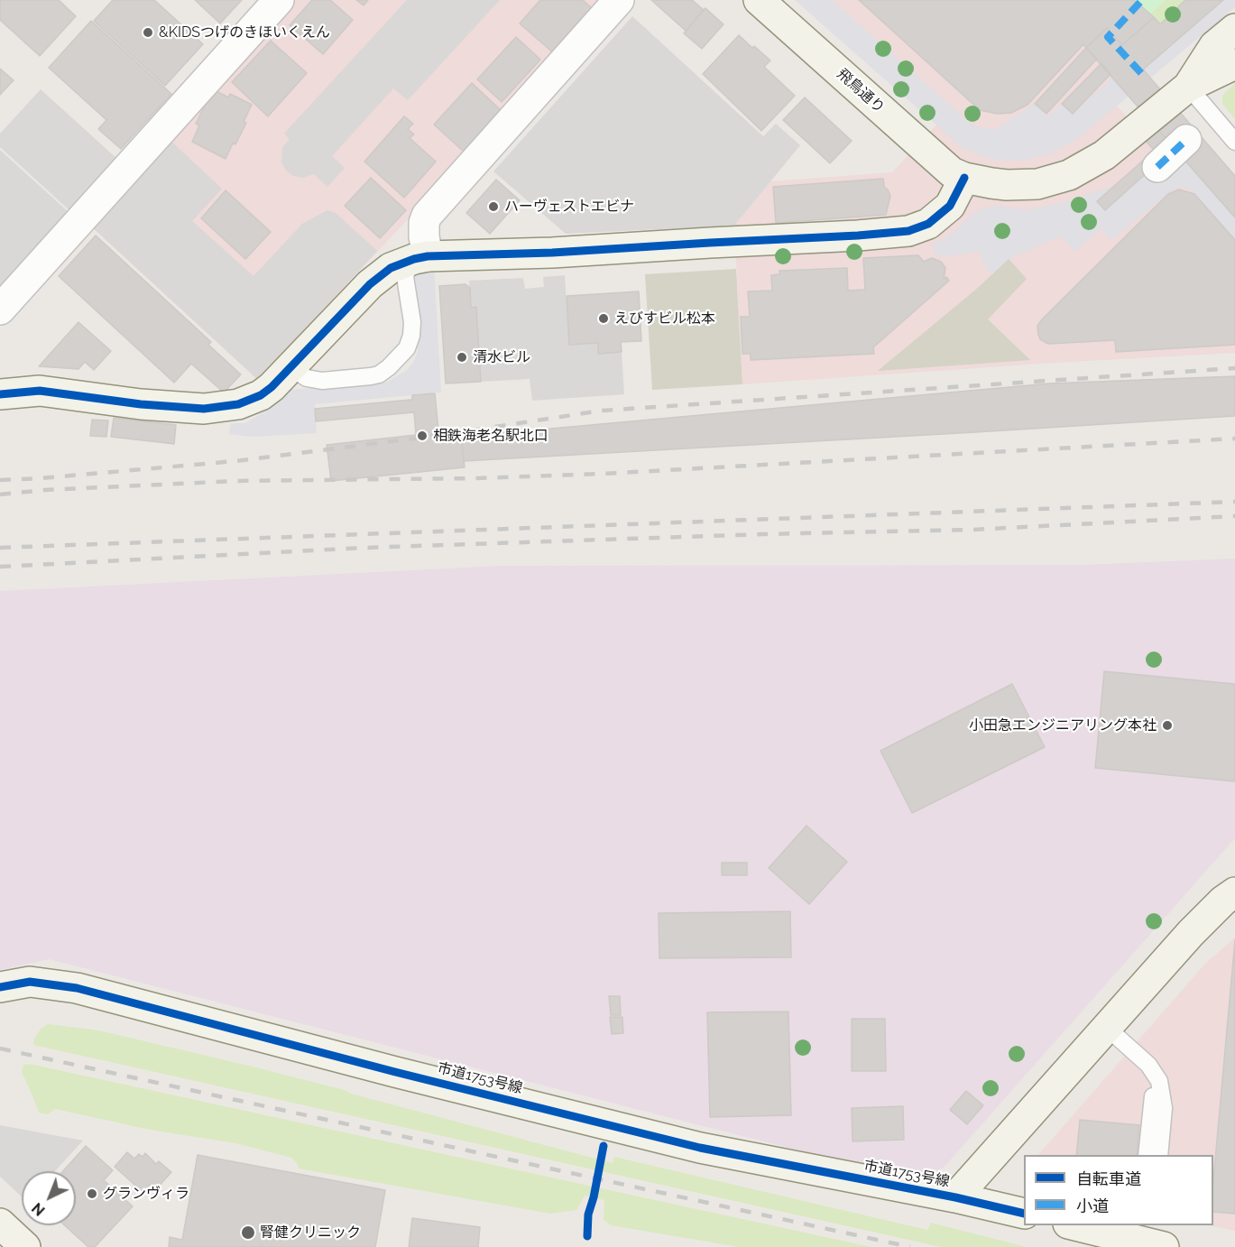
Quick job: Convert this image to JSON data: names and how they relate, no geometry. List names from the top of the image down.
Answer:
{
  "streets": {
    "street": ["飛鳥通り", "市道1753号線"]
  },
  "places": [
    "&KIDSつげのきほいくえん",
    "ハーヴェストエビナ",
    "えびすビル松本",
    "清水ビル",
    "相鉄海老名駅北口",
    "小田急エンジニアリング本社",
    "グランヴィラ",
    "腎健クリニック"
  ],
  "legend": ["自転車道", "小道"],
  "north": "bottom left"
}
